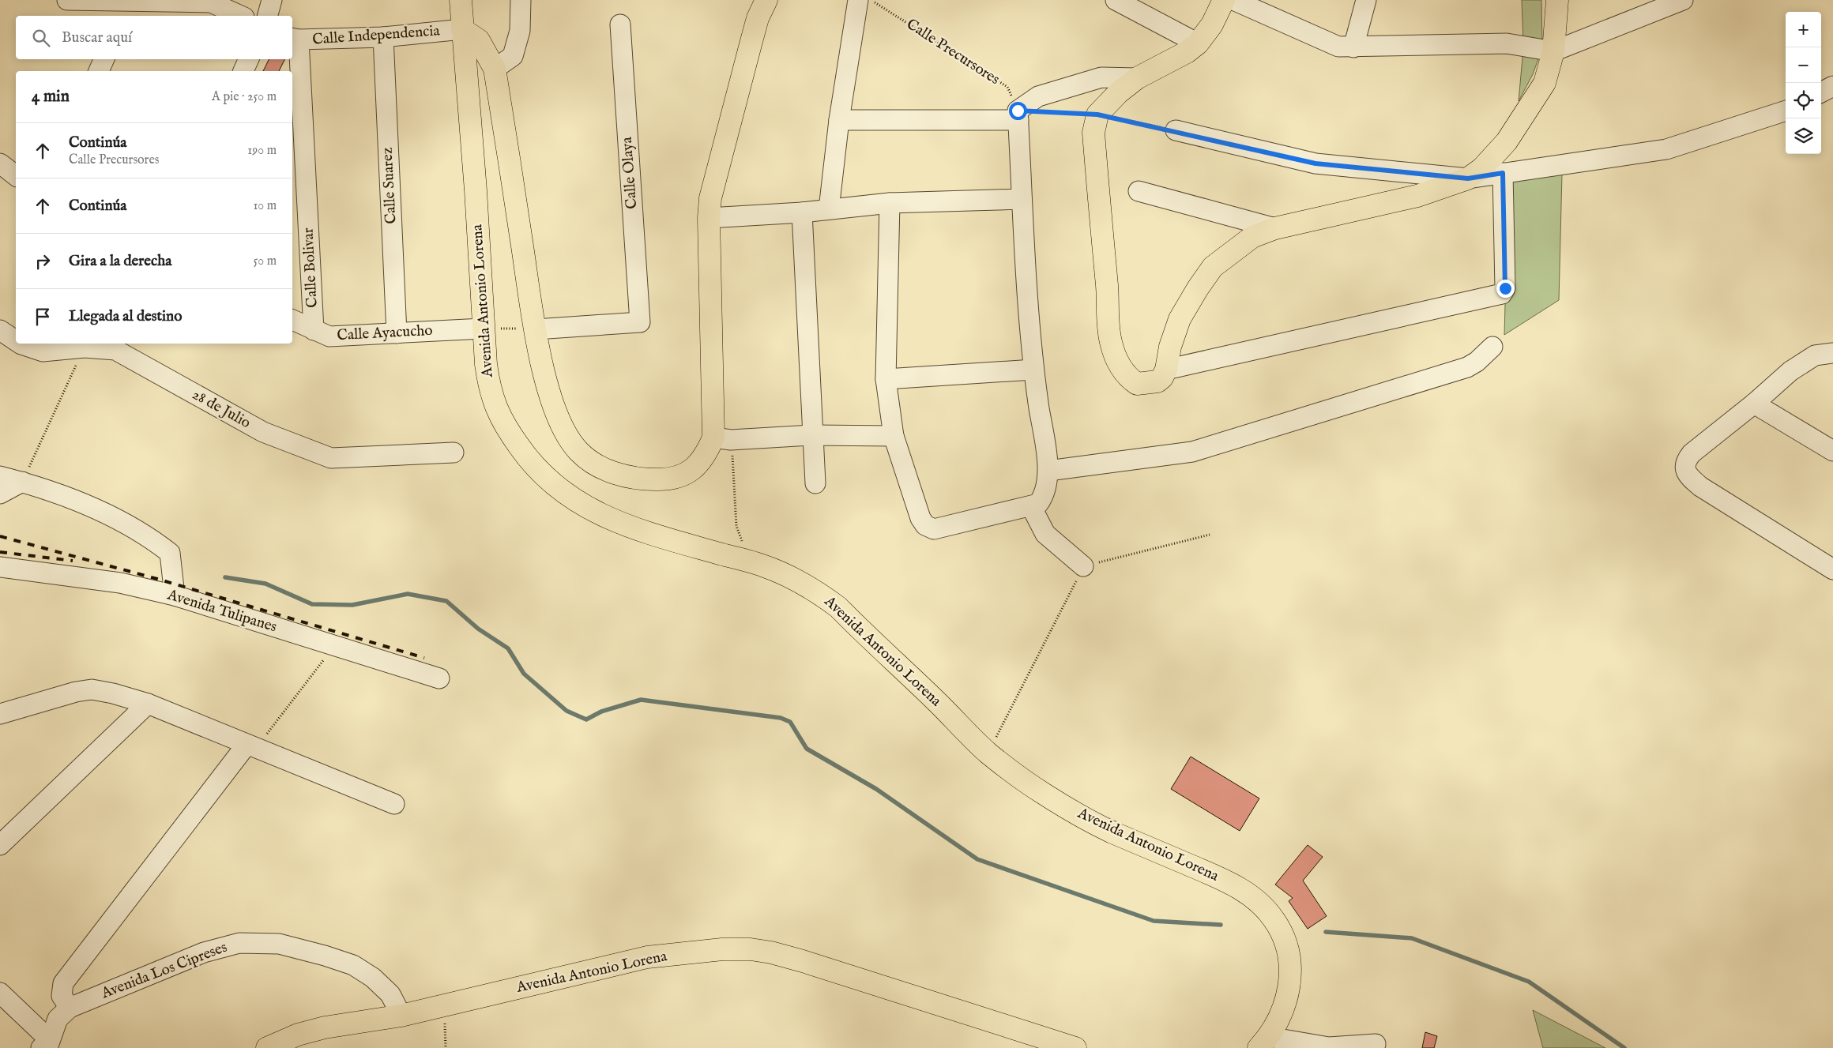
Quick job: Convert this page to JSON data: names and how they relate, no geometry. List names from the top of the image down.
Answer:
{
  "streets": {
    "main road": ["Avenida Antonio Lorena"],
    "street": [
      "Calle Independencia",
      "Calle Olaya",
      "Calle Suarez",
      "Calle Bolivar",
      "Calle Ayacucho",
      "28 de Julio",
      "Avenida Tulipanes",
      "Avenida Los Cipreses"
    ],
    "path": ["Calle Precursores"]
  },
  "crossings": [
    ["Calle Independencia", "Calle Suarez"],
    ["Calle Independencia", "Calle Bolivar"],
    ["Calle Independencia", "Avenida Antonio Lorena"],
    ["Calle Suarez", "Calle Ayacucho"],
    ["Calle Bolivar", "Calle Ayacucho"],
    ["Avenida Antonio Lorena", "Calle Ayacucho"],
    ["Avenida Antonio Lorena", "Avenida Los Cipreses"]
  ],
  "page": {
    "map_buttons": ["+", "−"],
    "search": "Buscar aquí",
    "heading": ["4 min", "A pie · 250 m"],
    "list": [
      ["Continúa", "Calle Precursores", "190 m"],
      ["Continúa", "10 m"],
      ["Gira a la derecha", "50 m"],
      "Llegada al destino"
    ]
  }
}
